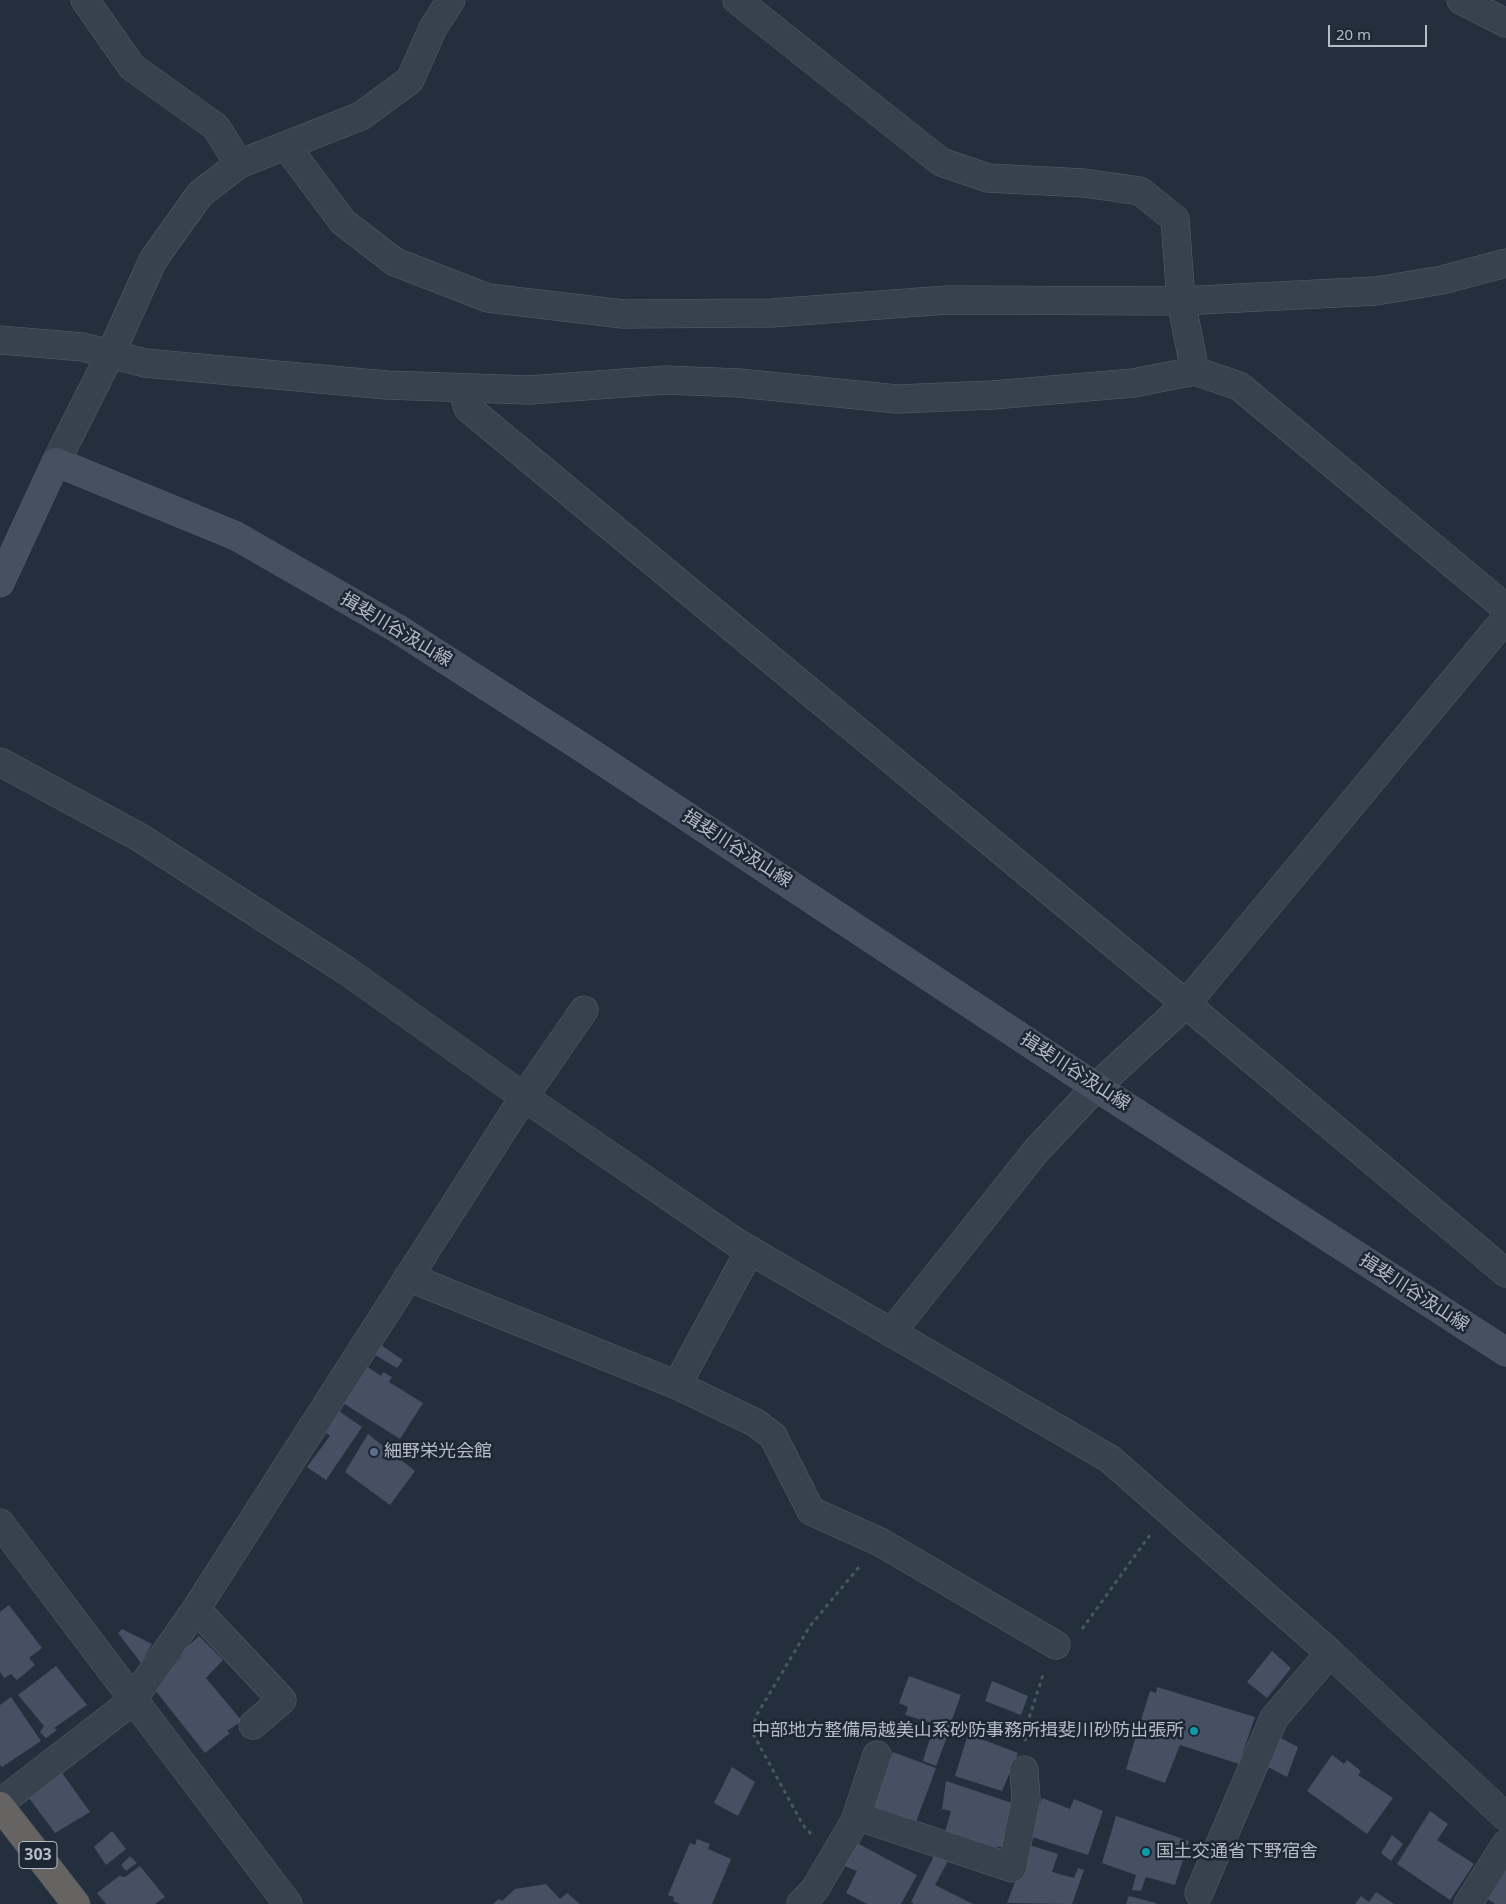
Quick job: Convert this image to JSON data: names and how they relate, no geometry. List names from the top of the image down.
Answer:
{
  "streets": {
    "highway": ["303"],
    "main road": ["揖斐川谷汲山線"]
  },
  "places": ["細野栄光会館", "中部地方整備局越美山系砂防事務所揖斐川砂防出張所", "国土交通省下野宿舎"],
  "scale_bar": "20 m"
}
